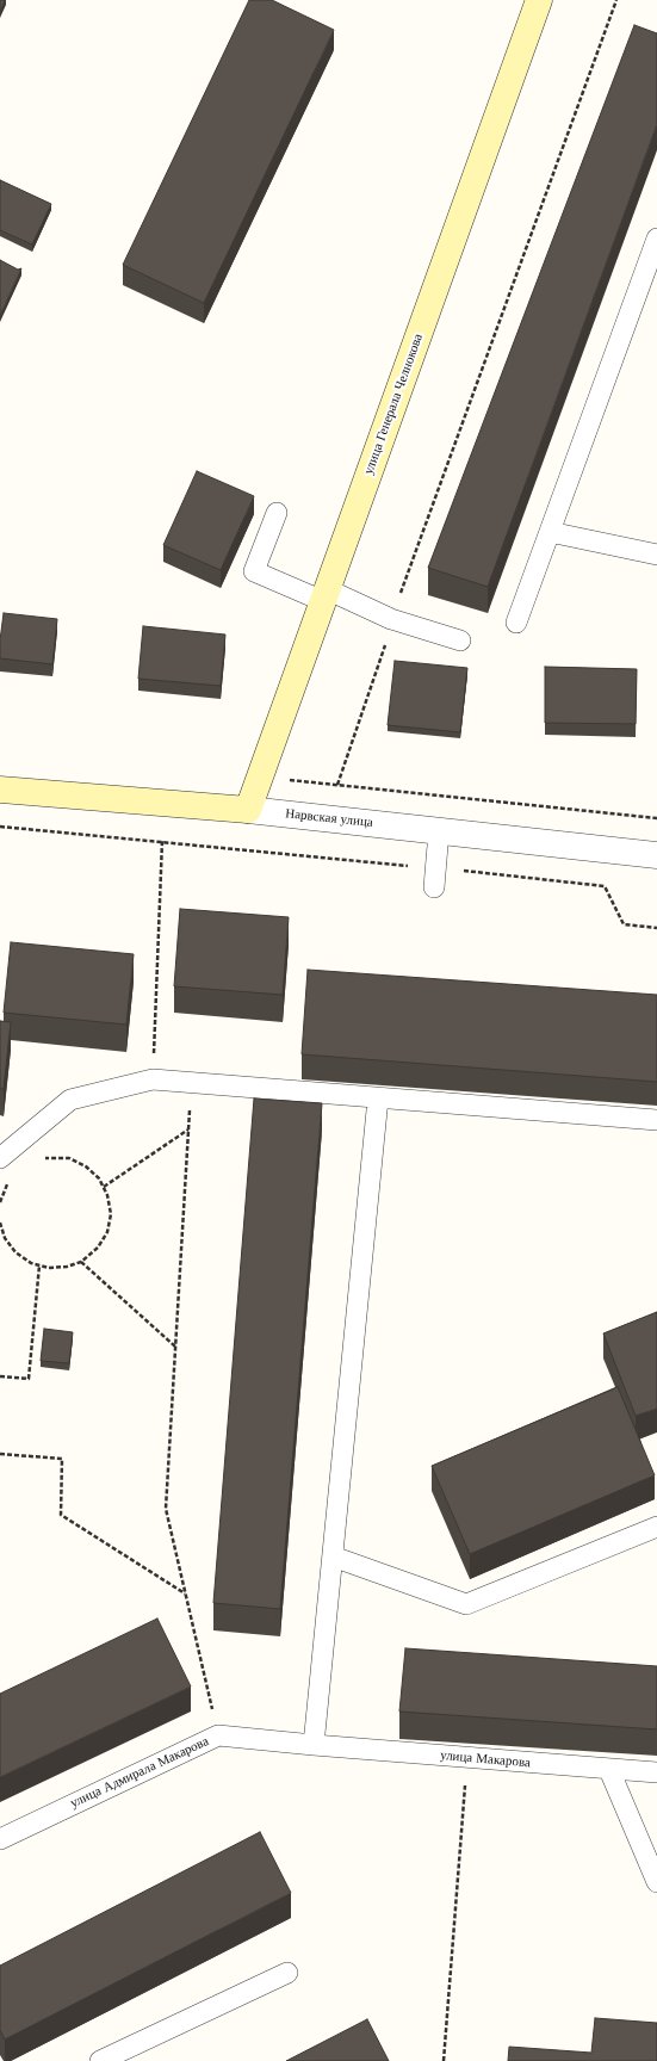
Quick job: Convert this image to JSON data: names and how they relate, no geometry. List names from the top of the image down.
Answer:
{
  "streets": {
    "main road": ["улица Генерала Челнокова", "Нарвская улица"],
    "lane": ["улица Макарова", "улица Адмирала Макарова"]
  },
  "crossings": [
    ["улица Генерала Челнокова", "Нарвская улица"],
    ["улица Макарова", "улица Адмирала Макарова"]
  ]
}
